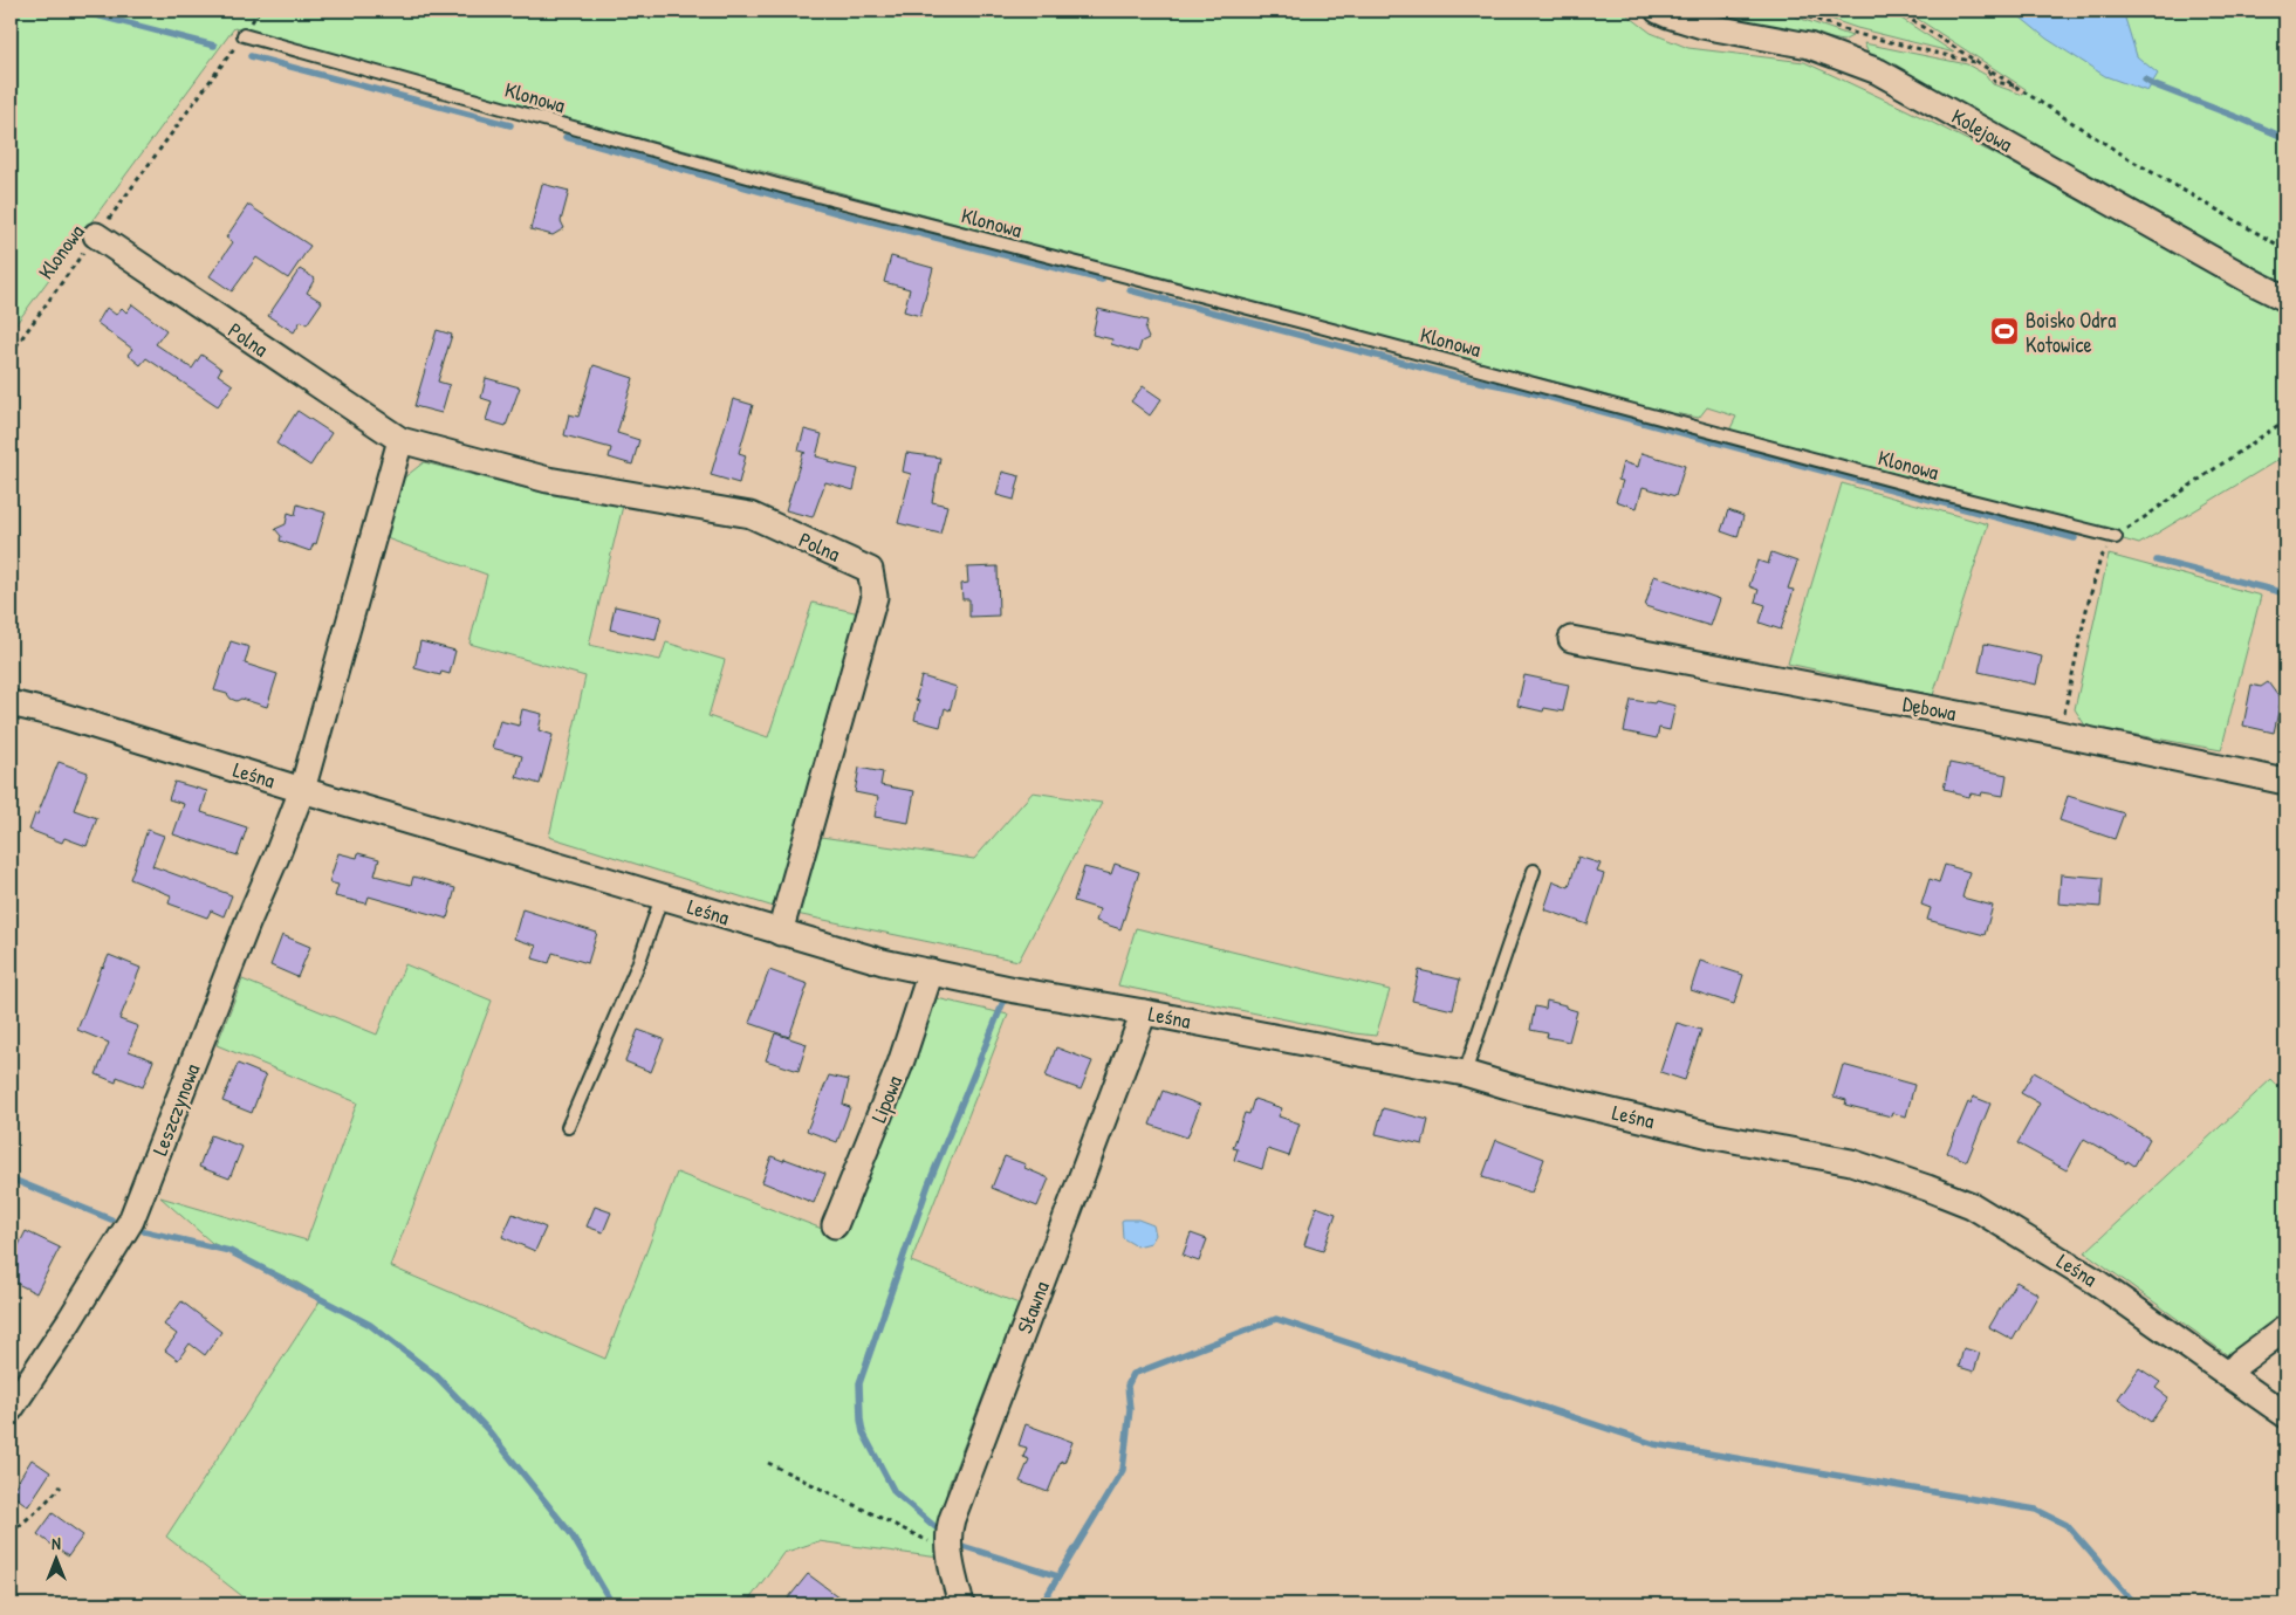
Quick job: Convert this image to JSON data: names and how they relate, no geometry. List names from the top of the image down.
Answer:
{
  "streets": {
    "street": [
      "Kolejowa",
      "Polna",
      "Dębowa",
      "Leśna",
      "Lipowa",
      "Leszczynowa",
      "Sławna"
    ],
    "lane": ["Klonowa"]
  },
  "crossings": [
    ["Klonowa", "Polna"],
    ["Polna", "Leśna"],
    ["Leśna", "Lipowa"],
    ["Leśna", "Leszczynowa"],
    ["Leśna", "Sławna"]
  ],
  "places": {
    "sports": ["Boisko Odra Kotowice"]
  },
  "north": "top"
}
